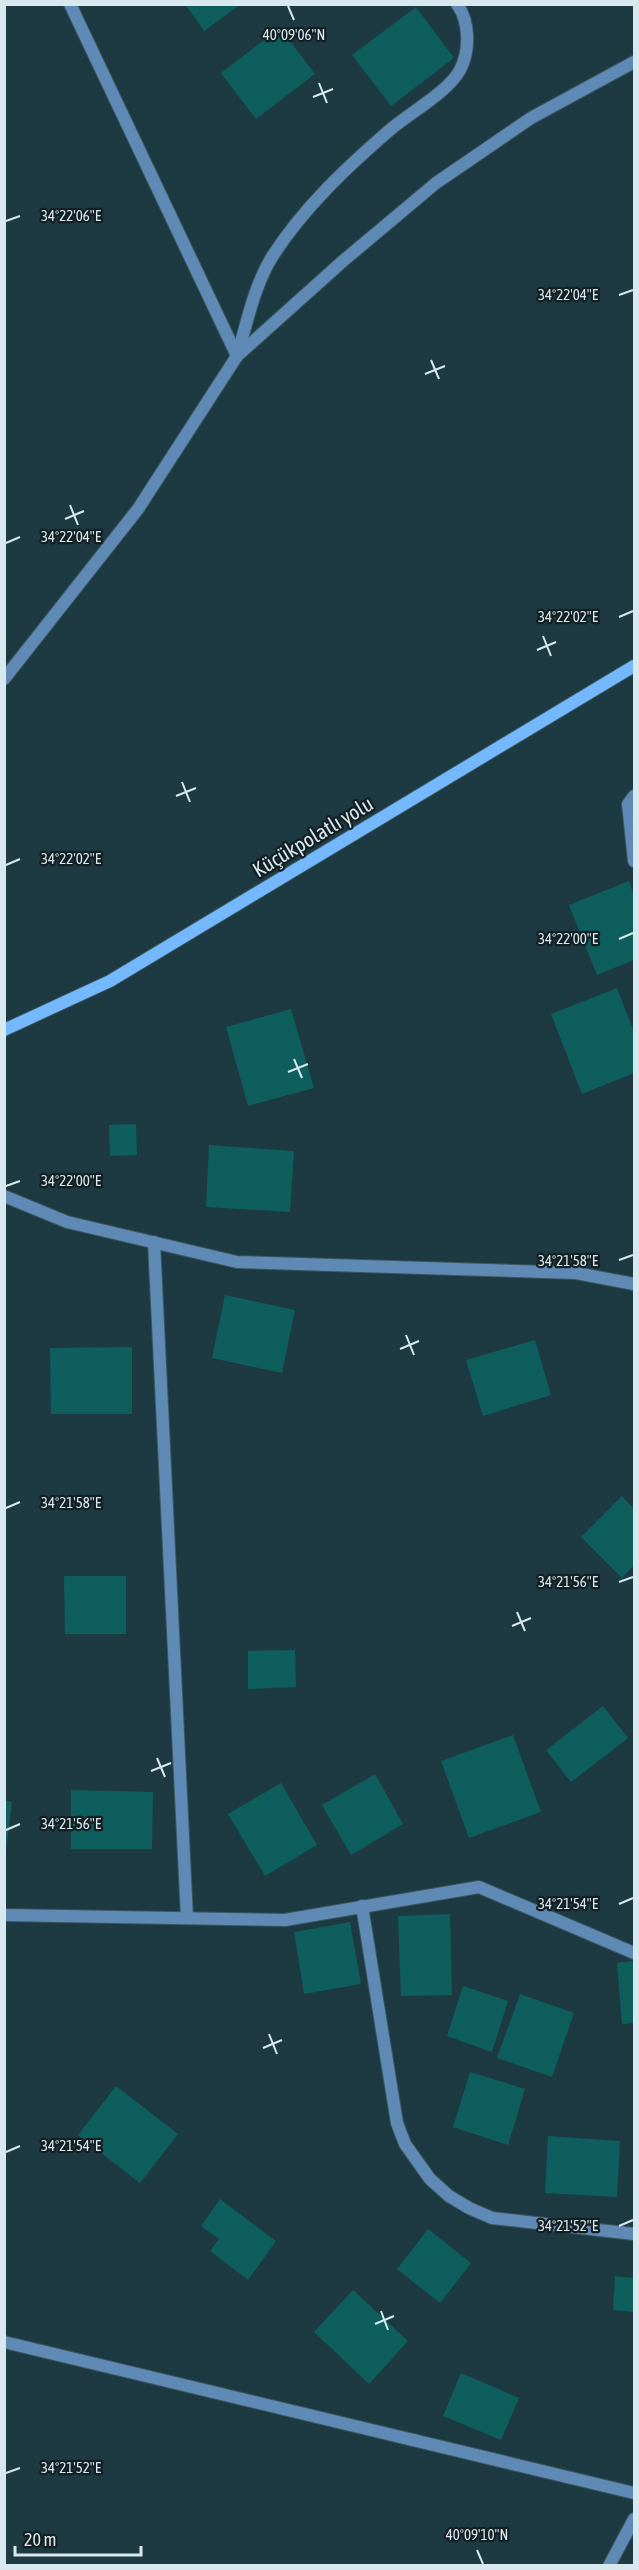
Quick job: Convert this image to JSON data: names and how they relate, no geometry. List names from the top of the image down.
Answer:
{
  "streets": {
    "street": ["Küçükpolatlı yolu"]
  },
  "scale_bar": "20 m",
  "coordinates": [
    "40°09'06\"N",
    "34°22'06\"E",
    "34°22'04\"E",
    "34°22'02\"E",
    "34°22'00\"E",
    "34°21'58\"E",
    "34°21'56\"E",
    "34°21'54\"E",
    "34°21'52\"E",
    "40°09'10\"N"
  ]
}
